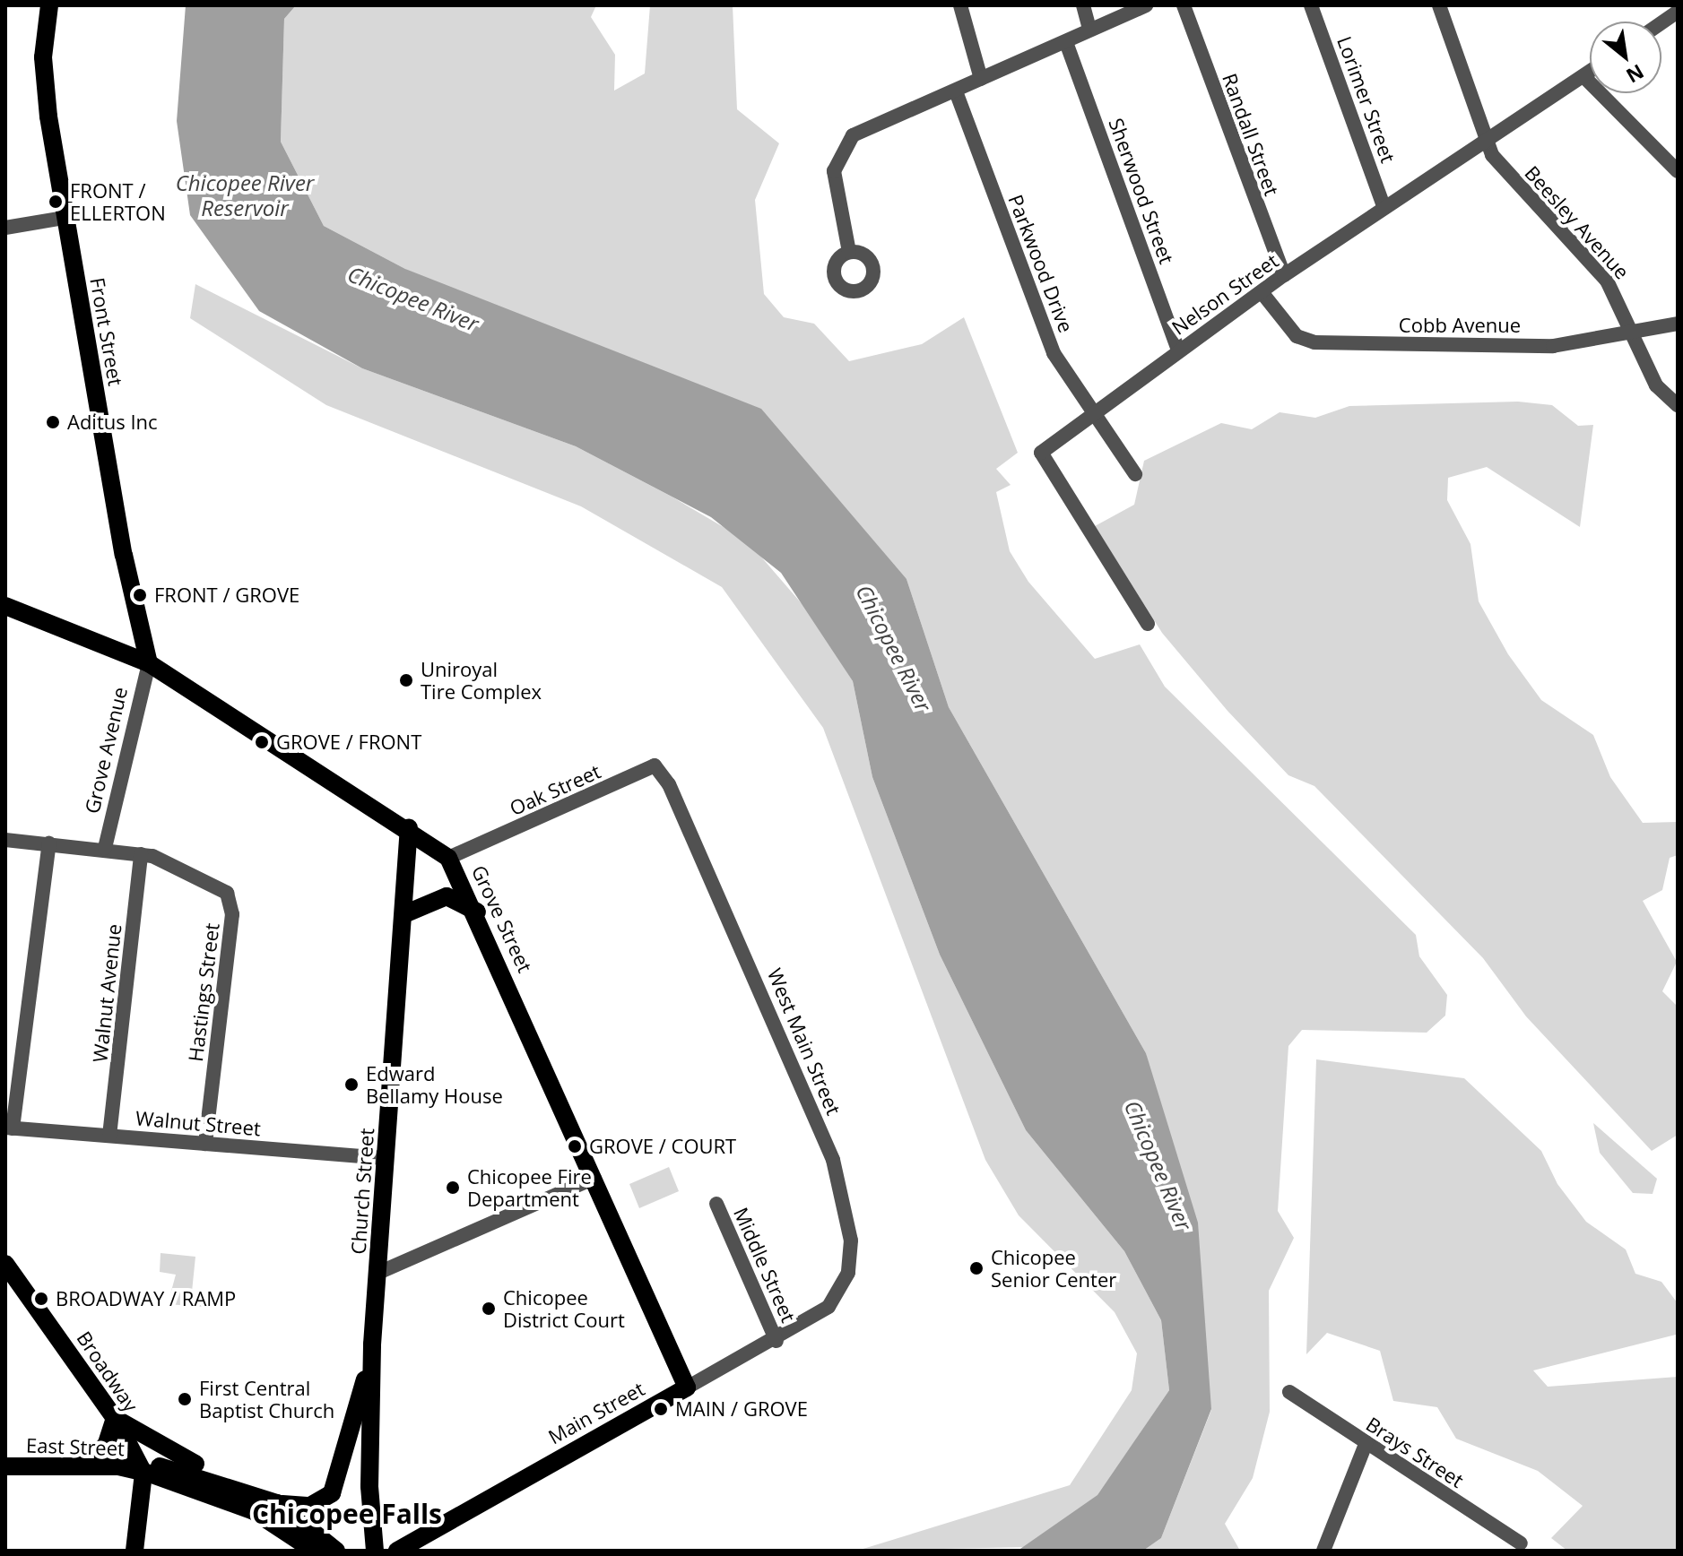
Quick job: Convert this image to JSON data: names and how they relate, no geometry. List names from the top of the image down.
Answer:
{
  "streets": {
    "main road": [
      "Front Street",
      "Grove Street",
      "Church Street",
      "Broadway",
      "Main Street",
      "East Street"
    ],
    "street": [
      "Lorimer Street",
      "Randall Street",
      "Sherwood Street",
      "Beesley Avenue",
      "Parkwood Drive",
      "Nelson Street",
      "Cobb Avenue",
      "Grove Avenue",
      "Oak Street",
      "Hastings Street",
      "Walnut Avenue",
      "West Main Street",
      "Walnut Street",
      "Middle Street",
      "Brays Street"
    ]
  },
  "crossings": [
    ["Lorimer Street", "Nelson Street"],
    ["Randall Street", "Nelson Street"],
    ["Sherwood Street", "Nelson Street"],
    ["Beesley Avenue", "Nelson Street"],
    ["Beesley Avenue", "Cobb Avenue"],
    ["Parkwood Drive", "Nelson Street"],
    ["Nelson Street", "Cobb Avenue"],
    ["Front Street", "Grove Avenue"],
    ["Front Street", "Grove Street"],
    ["Grove Avenue", "Grove Street"],
    ["Grove Avenue", "Hastings Street"],
    ["Oak Street", "Grove Street"],
    ["Oak Street", "West Main Street"],
    ["Grove Street", "Church Street"],
    ["Grove Street", "Main Street"],
    ["Hastings Street", "Walnut Avenue"],
    ["Hastings Street", "Walnut Street"],
    ["Walnut Avenue", "Walnut Street"],
    ["West Main Street", "Main Street"],
    ["Walnut Street", "Church Street"],
    ["Middle Street", "Main Street"],
    ["Broadway", "East Street"]
  ],
  "districts": ["Chicopee Falls"],
  "water": ["Chicopee River Reservoir", "Chicopee River"],
  "places": [
    "FRONT / ELLERTON",
    "Aditus Inc",
    "FRONT / GROVE",
    "Uniroyal Tire Complex",
    "GROVE / FRONT",
    "Edward Bellamy House",
    "GROVE / COURT",
    "Chicopee Fire Department",
    "Chicopee Senior Center",
    "BROADWAY / RAMP",
    "Chicopee District Court",
    "First Central Baptist Church",
    "MAIN / GROVE"
  ],
  "north": "bottom right"
}
